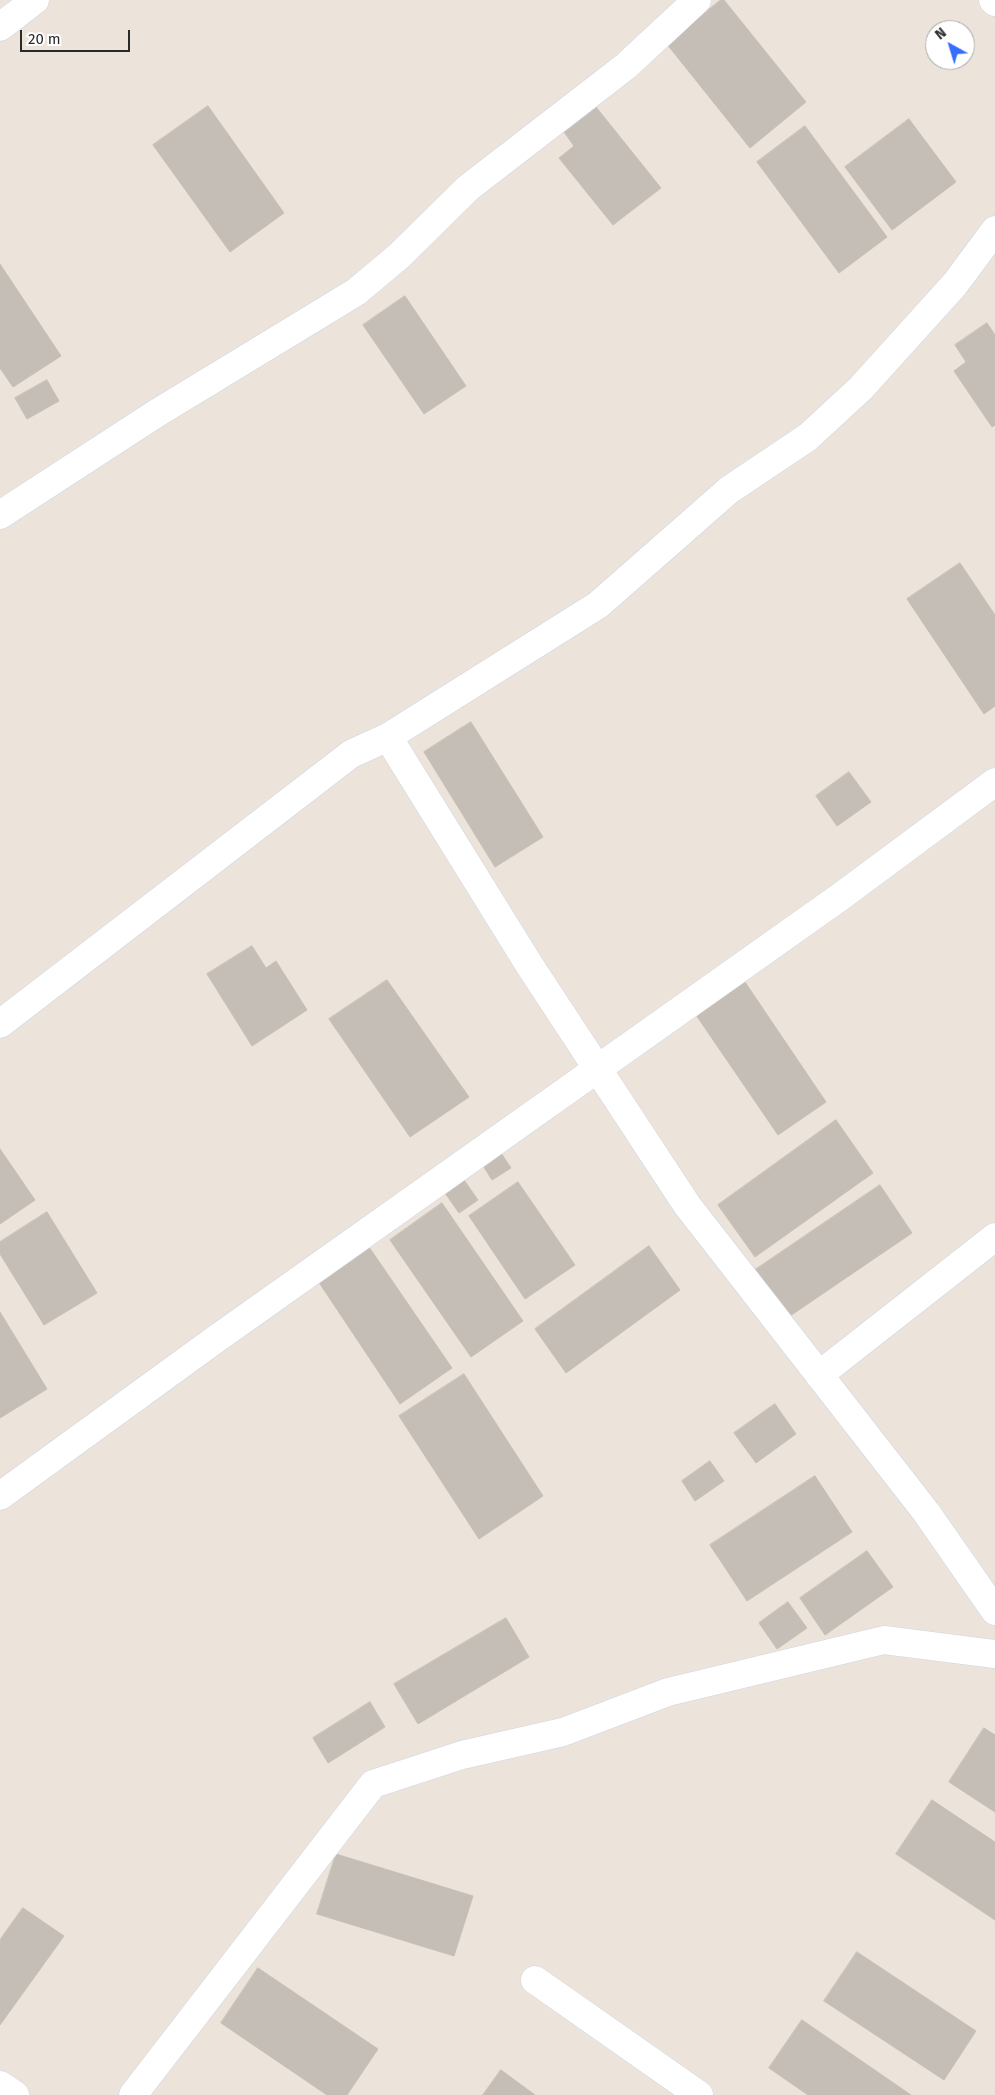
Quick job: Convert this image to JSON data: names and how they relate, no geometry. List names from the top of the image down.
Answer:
{
  "scale_bar": "20 m",
  "north": "top left"
}
